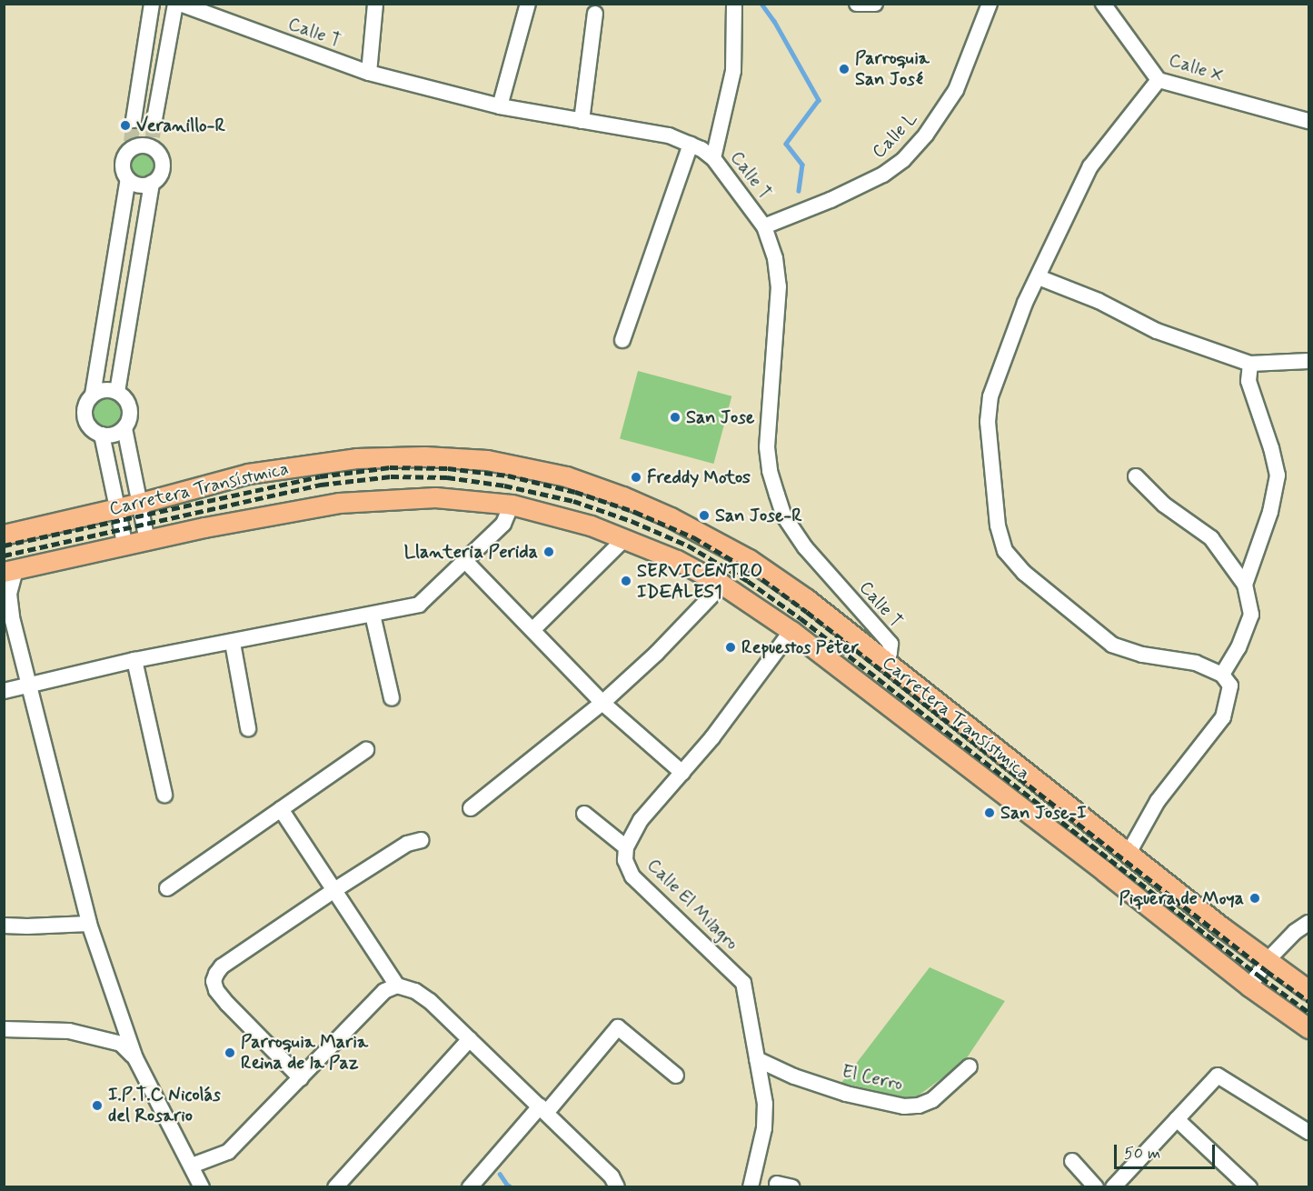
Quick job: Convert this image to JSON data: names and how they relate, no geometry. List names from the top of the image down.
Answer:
{
  "streets": {
    "main road": ["Carretera Transístmica"],
    "street": [
      "Calle T",
      "Calle X",
      "Calle L",
      "Calle El Milagro",
      "El Cerro"
    ]
  },
  "crossings": [
    ["Calle T", "Calle L"],
    ["Calle T", "Carretera Transístmica"],
    ["Calle El Milagro", "El Cerro"]
  ],
  "places": [
    "Parroquia San José",
    "Veranillo-R",
    "San Jose",
    "Freddy Motos",
    "San Jose-R",
    "Llanteria Perida",
    "SERVICENTRO IDEALES1",
    "Repuestos Peter",
    "San Jose-I",
    "Piquera de Moya",
    "Parroquia Maria Reina de la Paz",
    "I.P.T.C Nicolás del Rosario"
  ],
  "scale_bar": "50 m"
}
